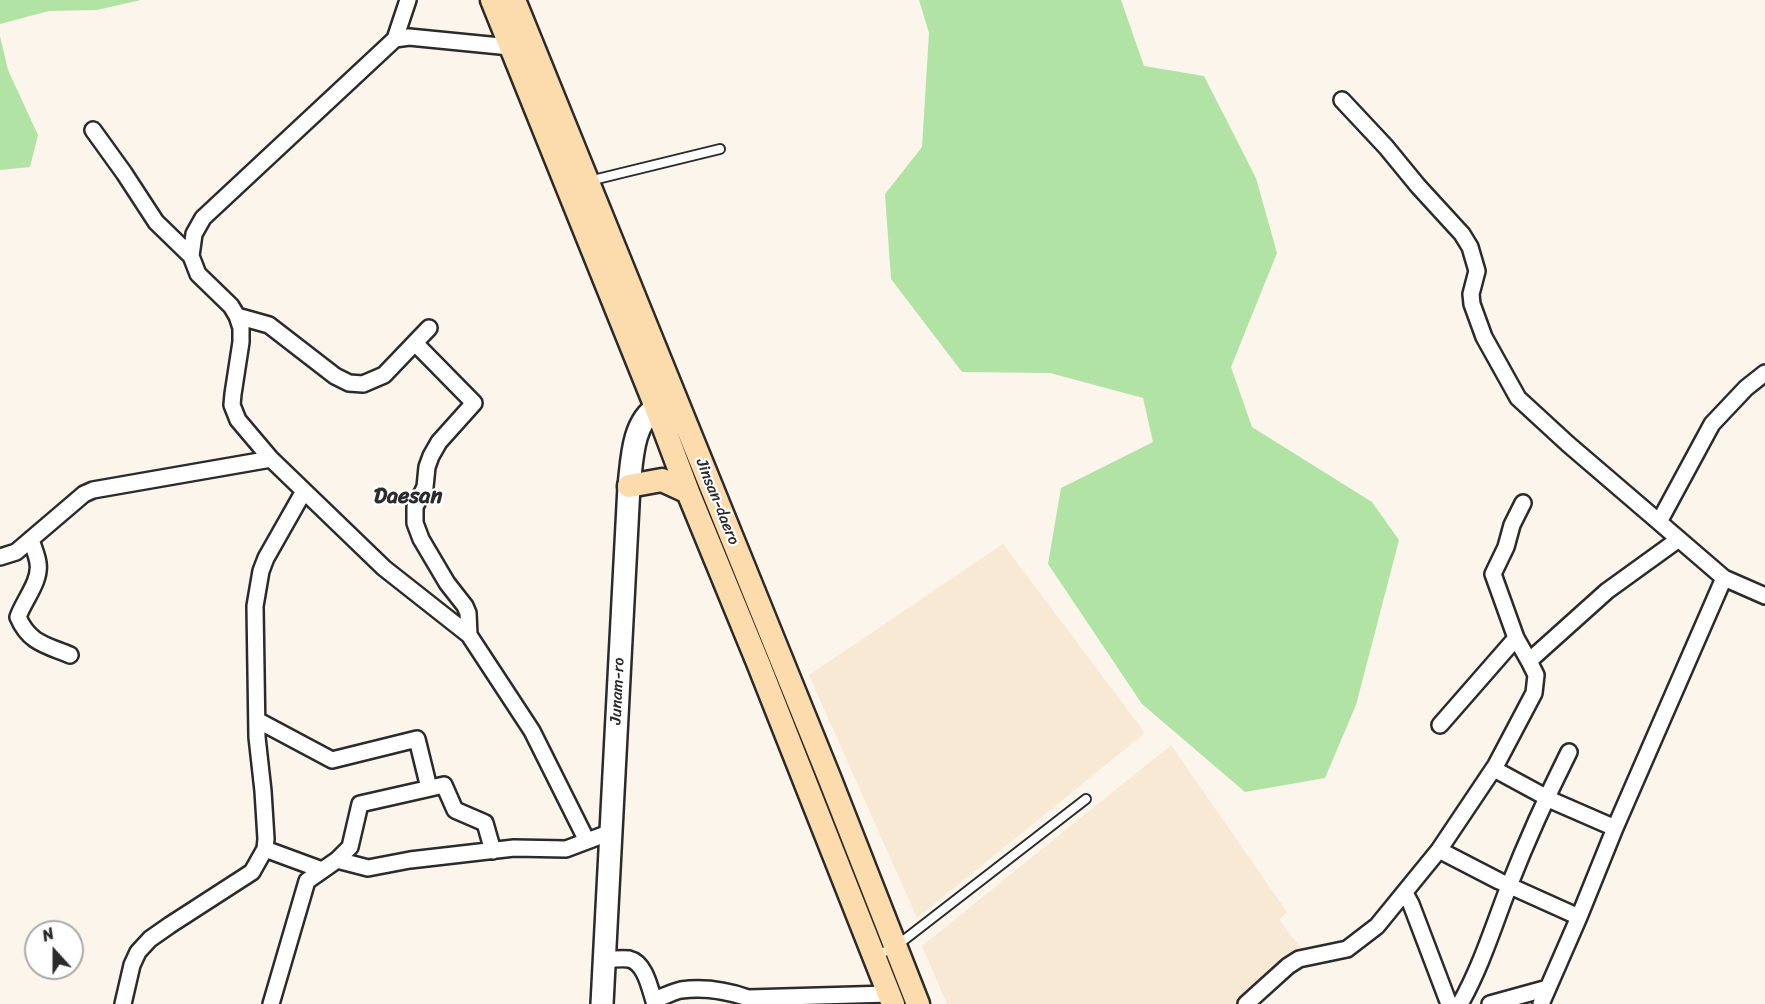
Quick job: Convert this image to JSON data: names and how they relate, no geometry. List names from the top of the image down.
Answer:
{
  "streets": {
    "main road": ["Jinsan-daero"],
    "street": ["Junam-ro"]
  },
  "crossings": [
    ["Jinsan-daero", "Junam-ro"]
  ],
  "districts": ["Daesan"],
  "north": "top"
}
